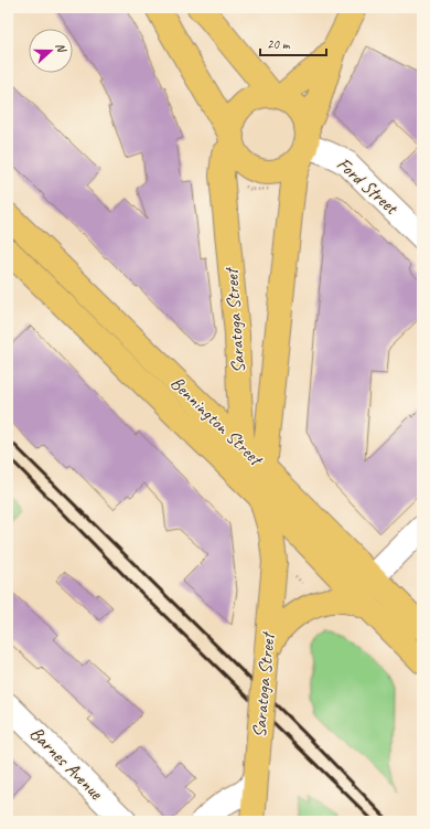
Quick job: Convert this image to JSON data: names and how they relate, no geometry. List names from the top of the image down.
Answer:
{
  "streets": {
    "main road": ["Saratoga Street", "Bennington Street"],
    "street": ["Ford Street", "Barnes Avenue"]
  },
  "crossings": [
    ["Ford Street", "Saratoga Street"],
    ["Saratoga Street", "Bennington Street"]
  ],
  "scale_bar": "20 m",
  "north": "right"
}
